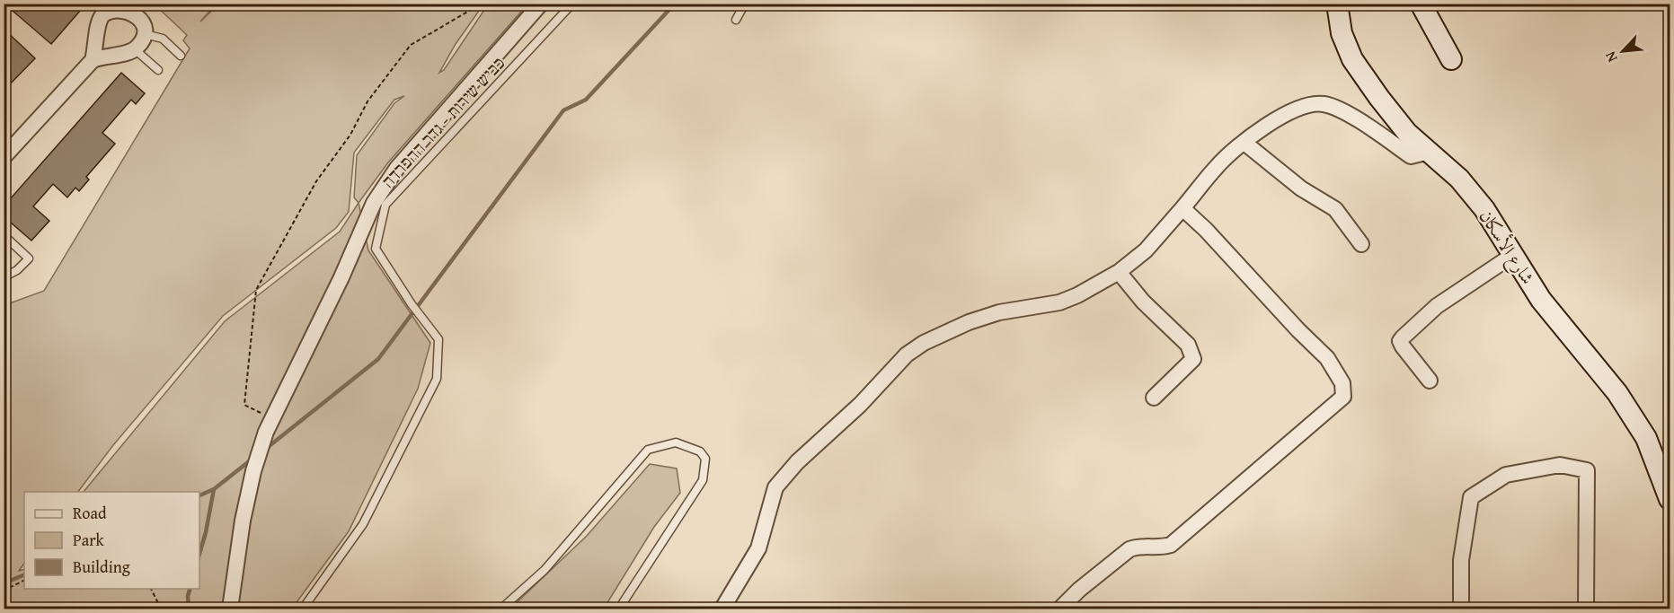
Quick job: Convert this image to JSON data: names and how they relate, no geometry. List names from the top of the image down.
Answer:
{
  "streets": {
    "street": ["شارع الأسكان"],
    "lane": ["כביש שירות - גדר ההפרדה"]
  },
  "legend": ["Road", "Park", "Building"],
  "north": "bottom left"
}
